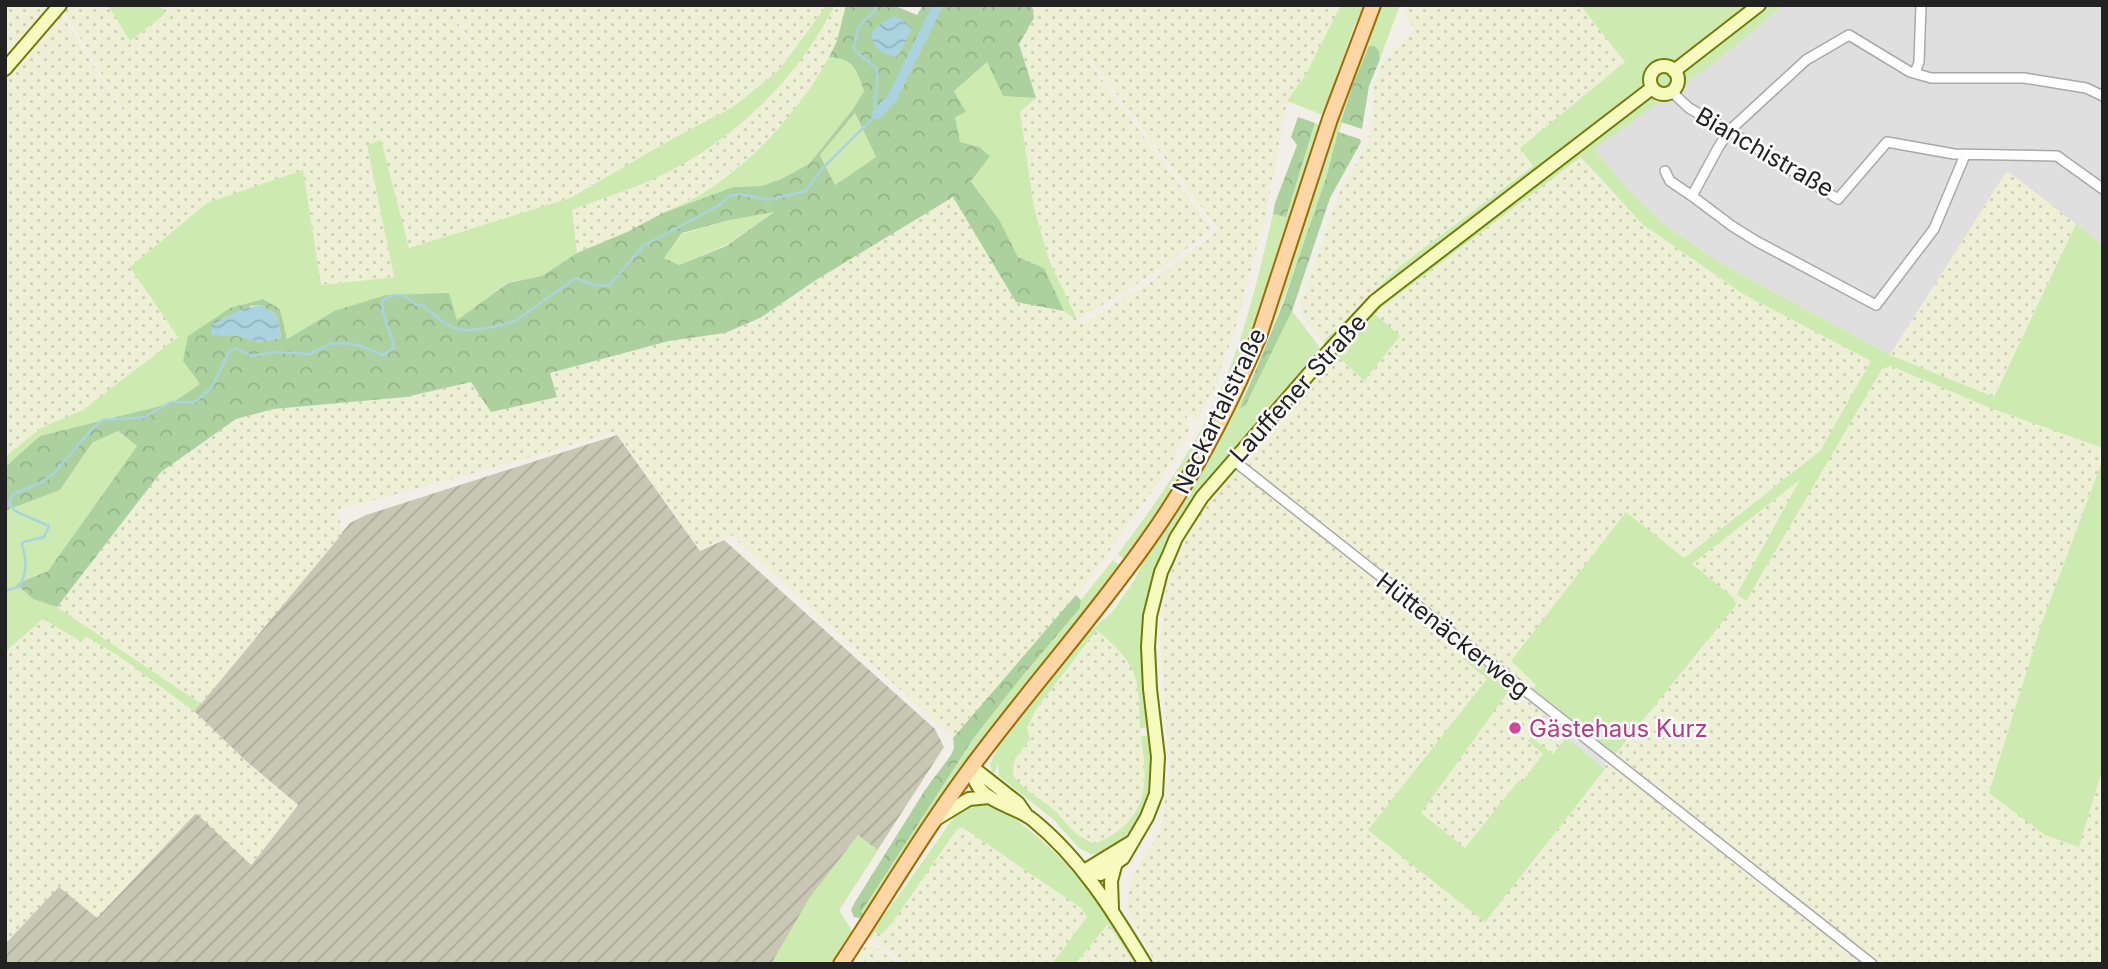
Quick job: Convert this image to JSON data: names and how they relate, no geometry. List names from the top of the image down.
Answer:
{
  "streets": {
    "main road": ["Neckartalstraße"],
    "street": ["Bianchistraße", "Lauffener Straße", "Hüttenäckerweg"]
  },
  "crossings": [
    ["Bianchistraße", "Lauffener Straße"],
    ["Lauffener Straße", "Hüttenäckerweg"]
  ],
  "places": ["Gästehaus Kurz"]
}
